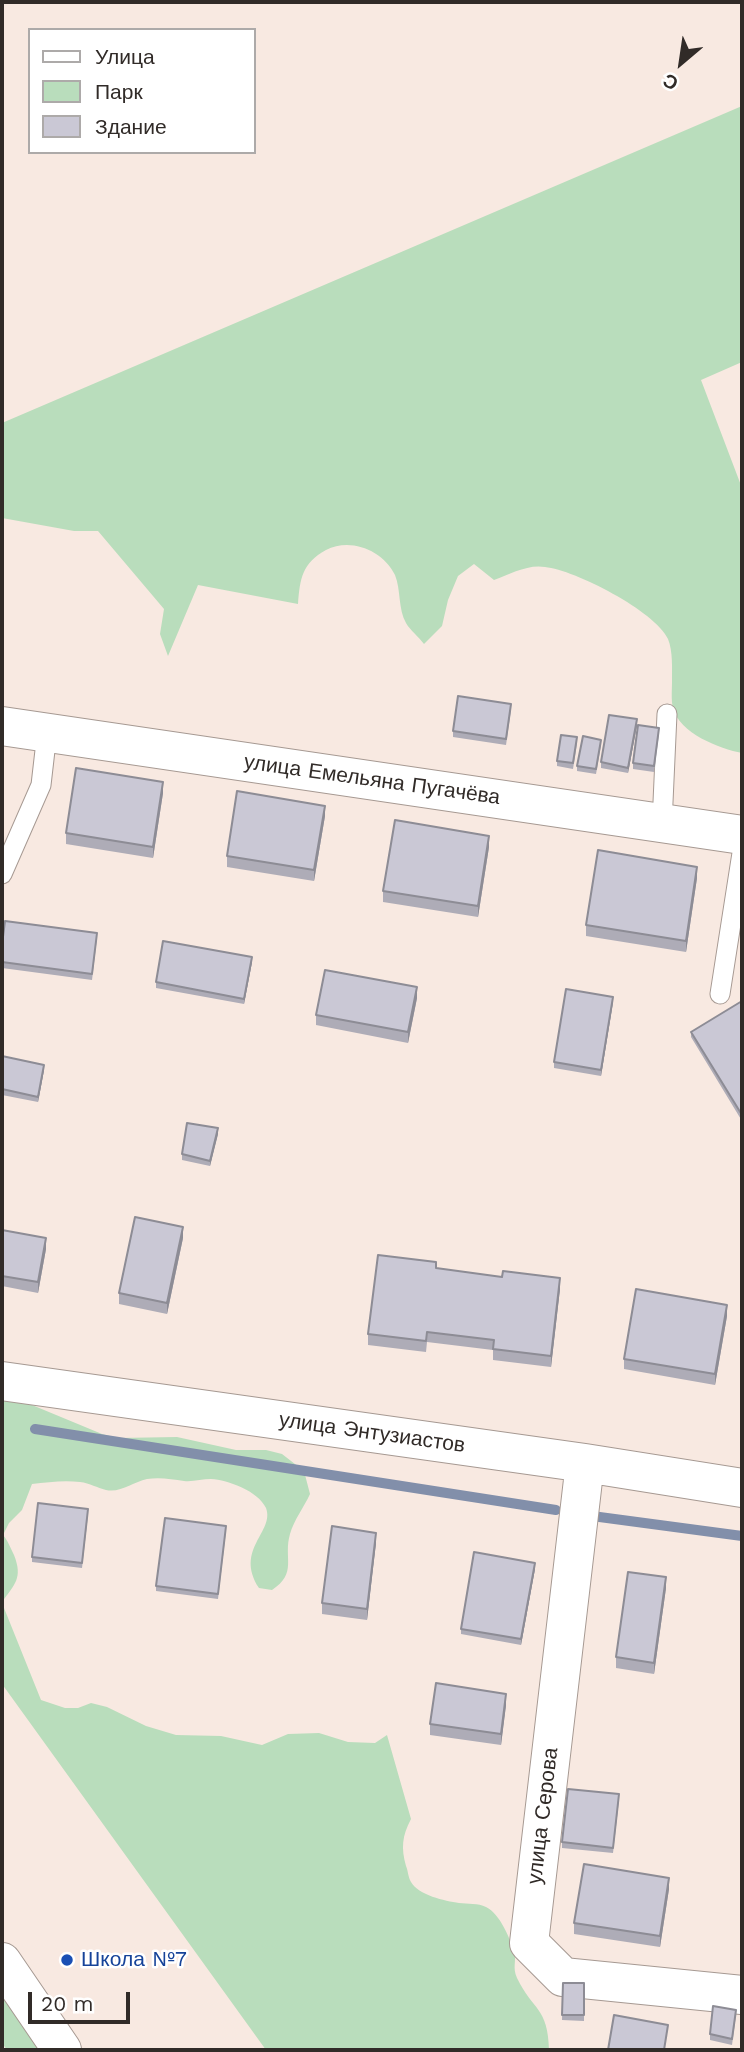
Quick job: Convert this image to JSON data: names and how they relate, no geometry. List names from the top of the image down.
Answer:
{
  "streets": {
    "street": ["улица Емельяна Пугачёва", "улица Энтузиастов", "улица Серова"]
  },
  "crossings": [
    ["улица Энтузиастов", "улица Серова"]
  ],
  "places": ["Школа №7"],
  "legend": ["Улица", "Парк", "Здание"],
  "scale_bar": "20 m",
  "north": "bottom left"
}
